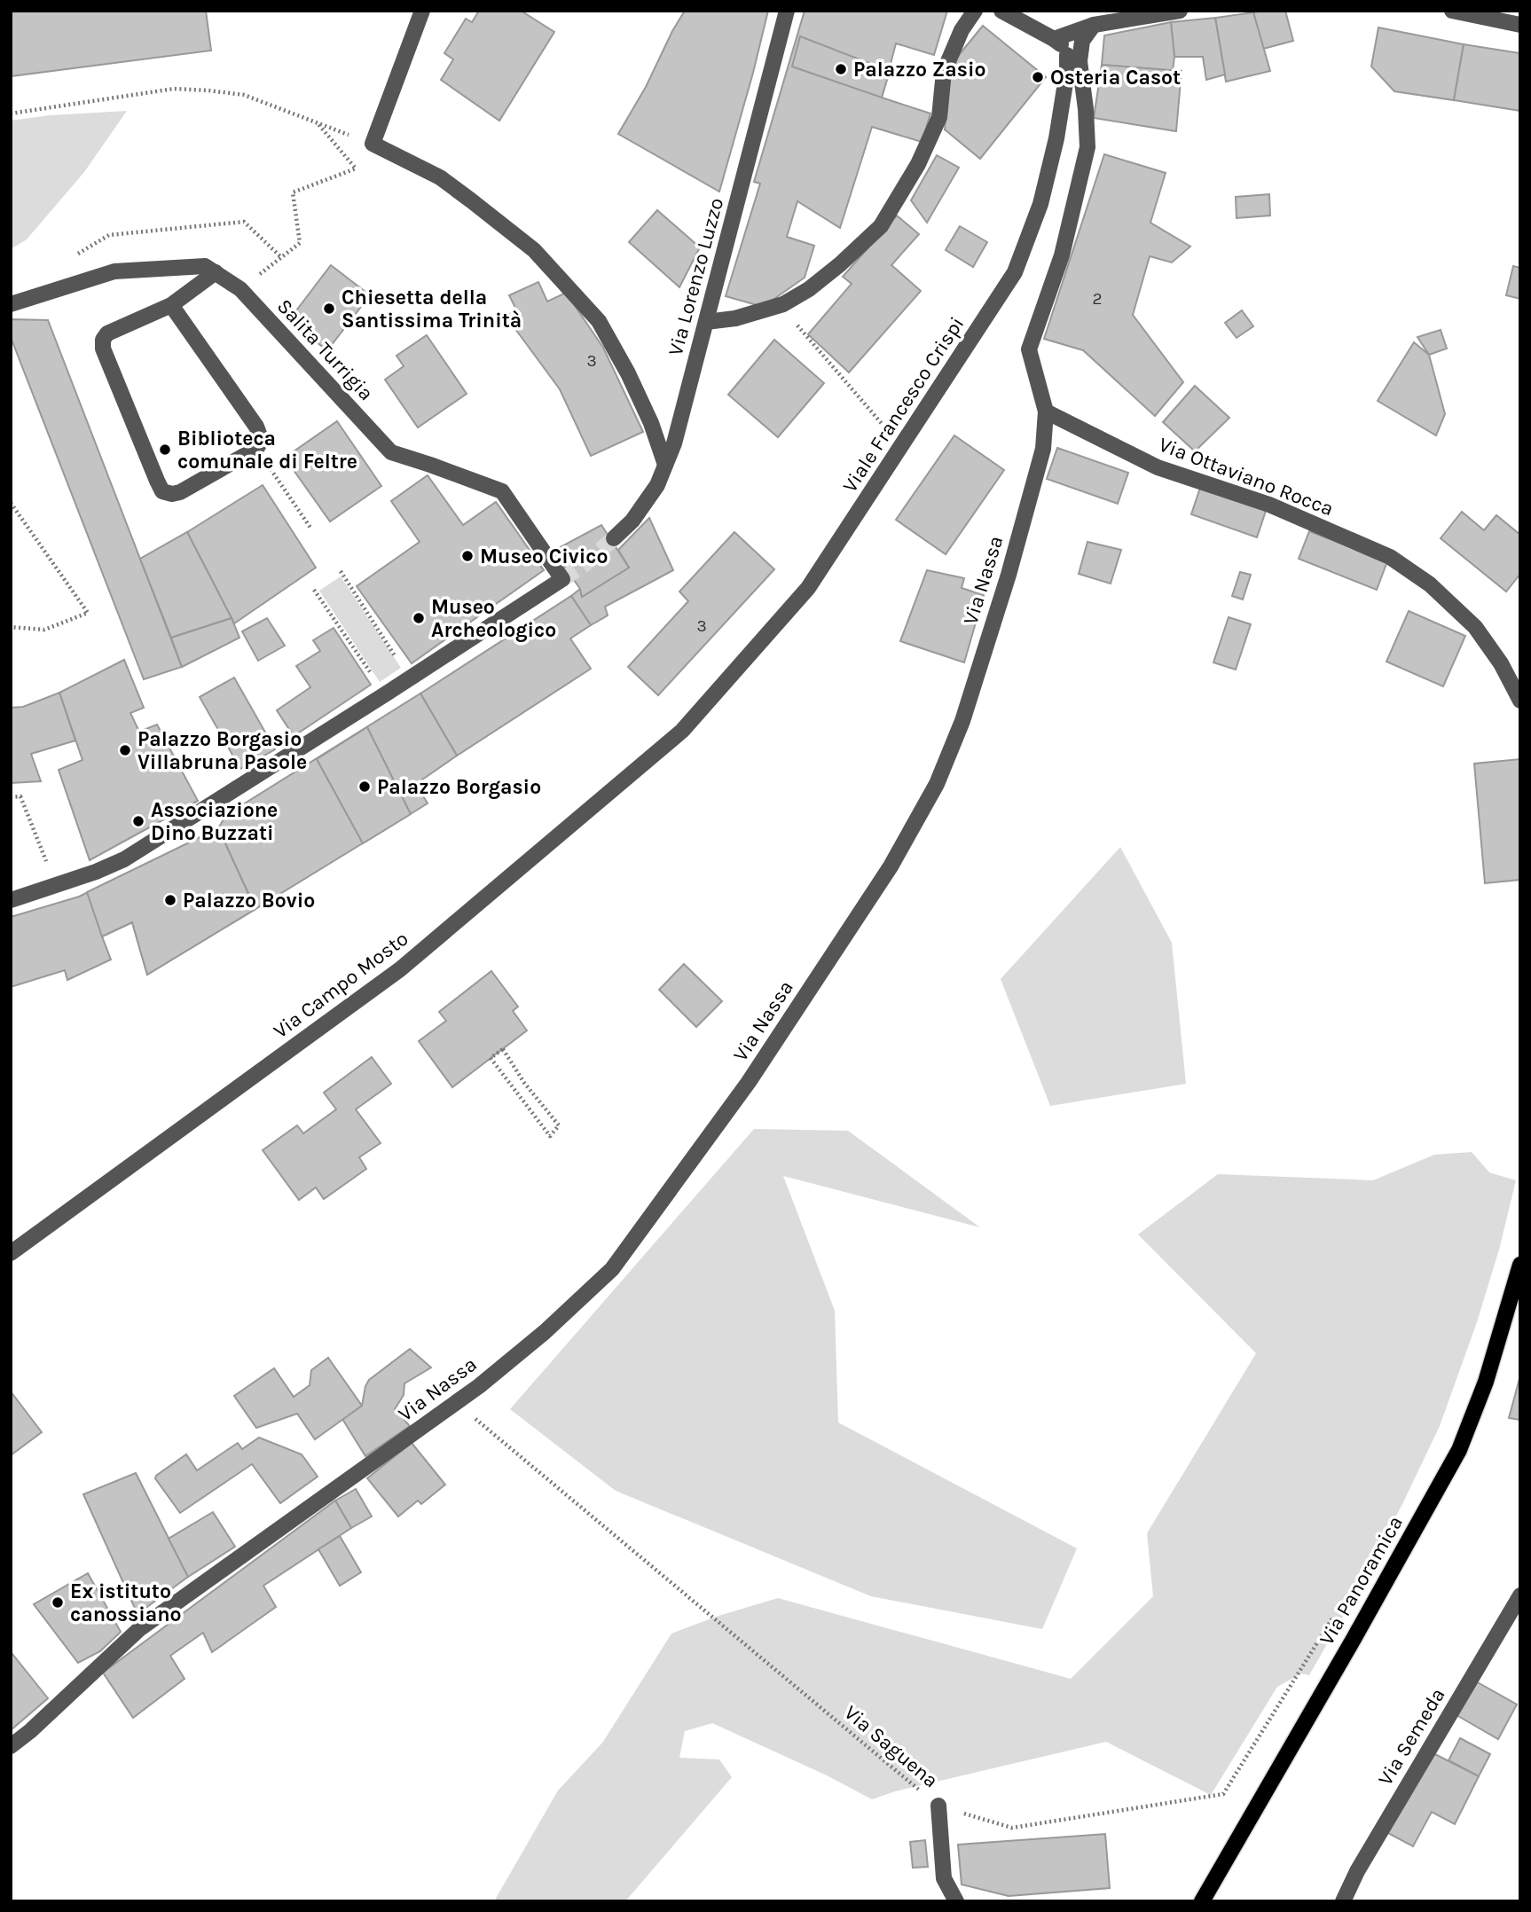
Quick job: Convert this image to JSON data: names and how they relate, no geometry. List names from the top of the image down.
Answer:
{
  "streets": {
    "main road": ["Via Panoramica"],
    "street": [
      "Via Lorenzo Luzzo",
      "Salita Turrigia",
      "Viale Francesco Crispi",
      "Via Ottaviano Rocca",
      "Via Nassa",
      "Via Campo Mosto",
      "Via Semeda"
    ],
    "path": ["Via Saguena"]
  },
  "crossings": [
    ["Viale Francesco Crispi", "Via Nassa"],
    ["Viale Francesco Crispi", "Via Campo Mosto"],
    ["Via Ottaviano Rocca", "Via Nassa"],
    ["Via Nassa", "Via Saguena"]
  ],
  "places": [
    "Palazzo Zasio",
    "Osteria Casot",
    "Chiesetta della Santissima Trinità",
    "Biblioteca comunale di Feltre",
    "Museo Civico",
    "Museo Archeologico",
    "Palazzo Borgasio Villabruna Pasole",
    "Palazzo Borgasio",
    "Associazione Dino Buzzati",
    "Palazzo Bovio",
    "Ex istituto canossiano"
  ],
  "house_numbers": ["2", "3", "3"]
}
